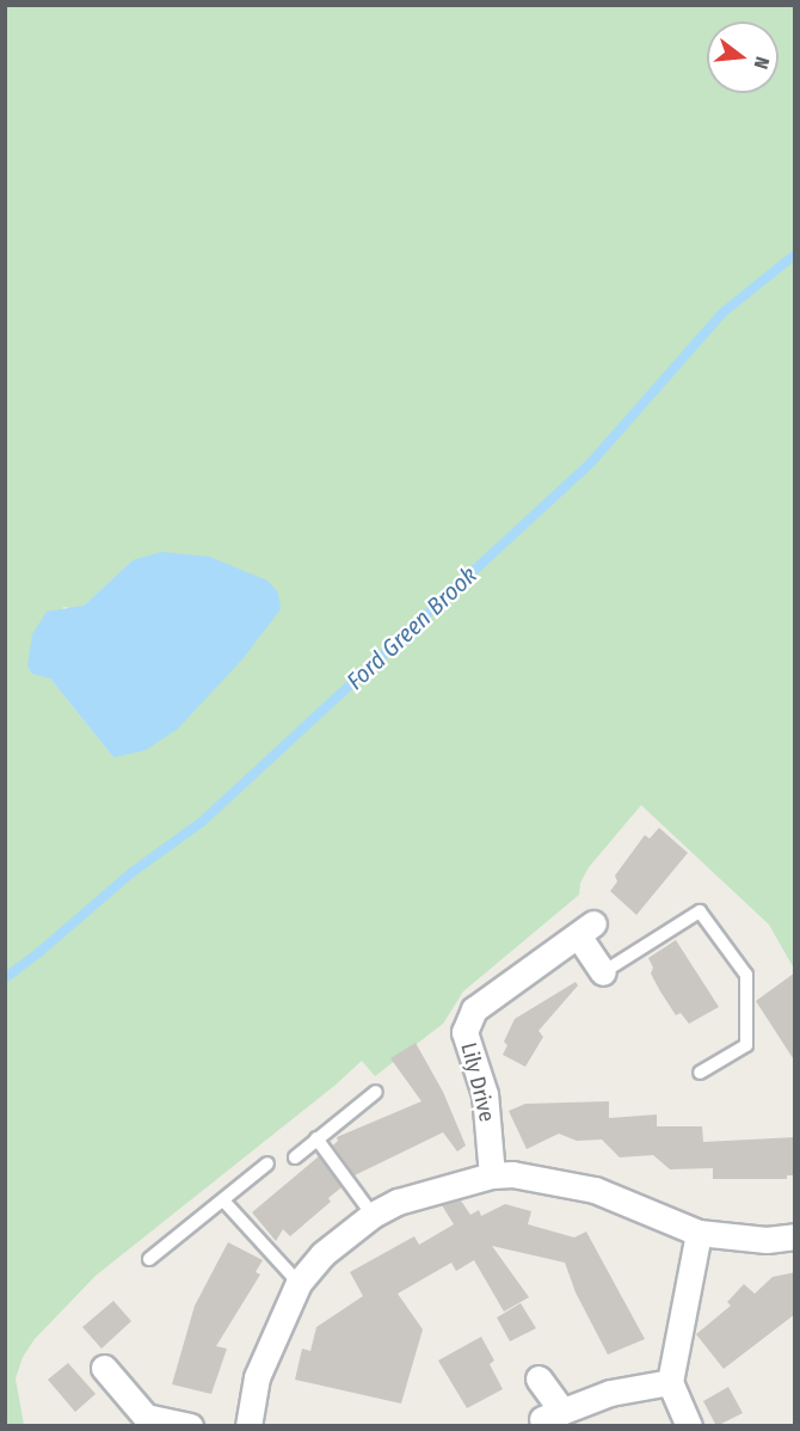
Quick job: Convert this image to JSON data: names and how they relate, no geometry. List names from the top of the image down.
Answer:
{
  "streets": {
    "street": ["Lily Drive"]
  },
  "water": ["Ford Green Brook"],
  "north": "right"
}
